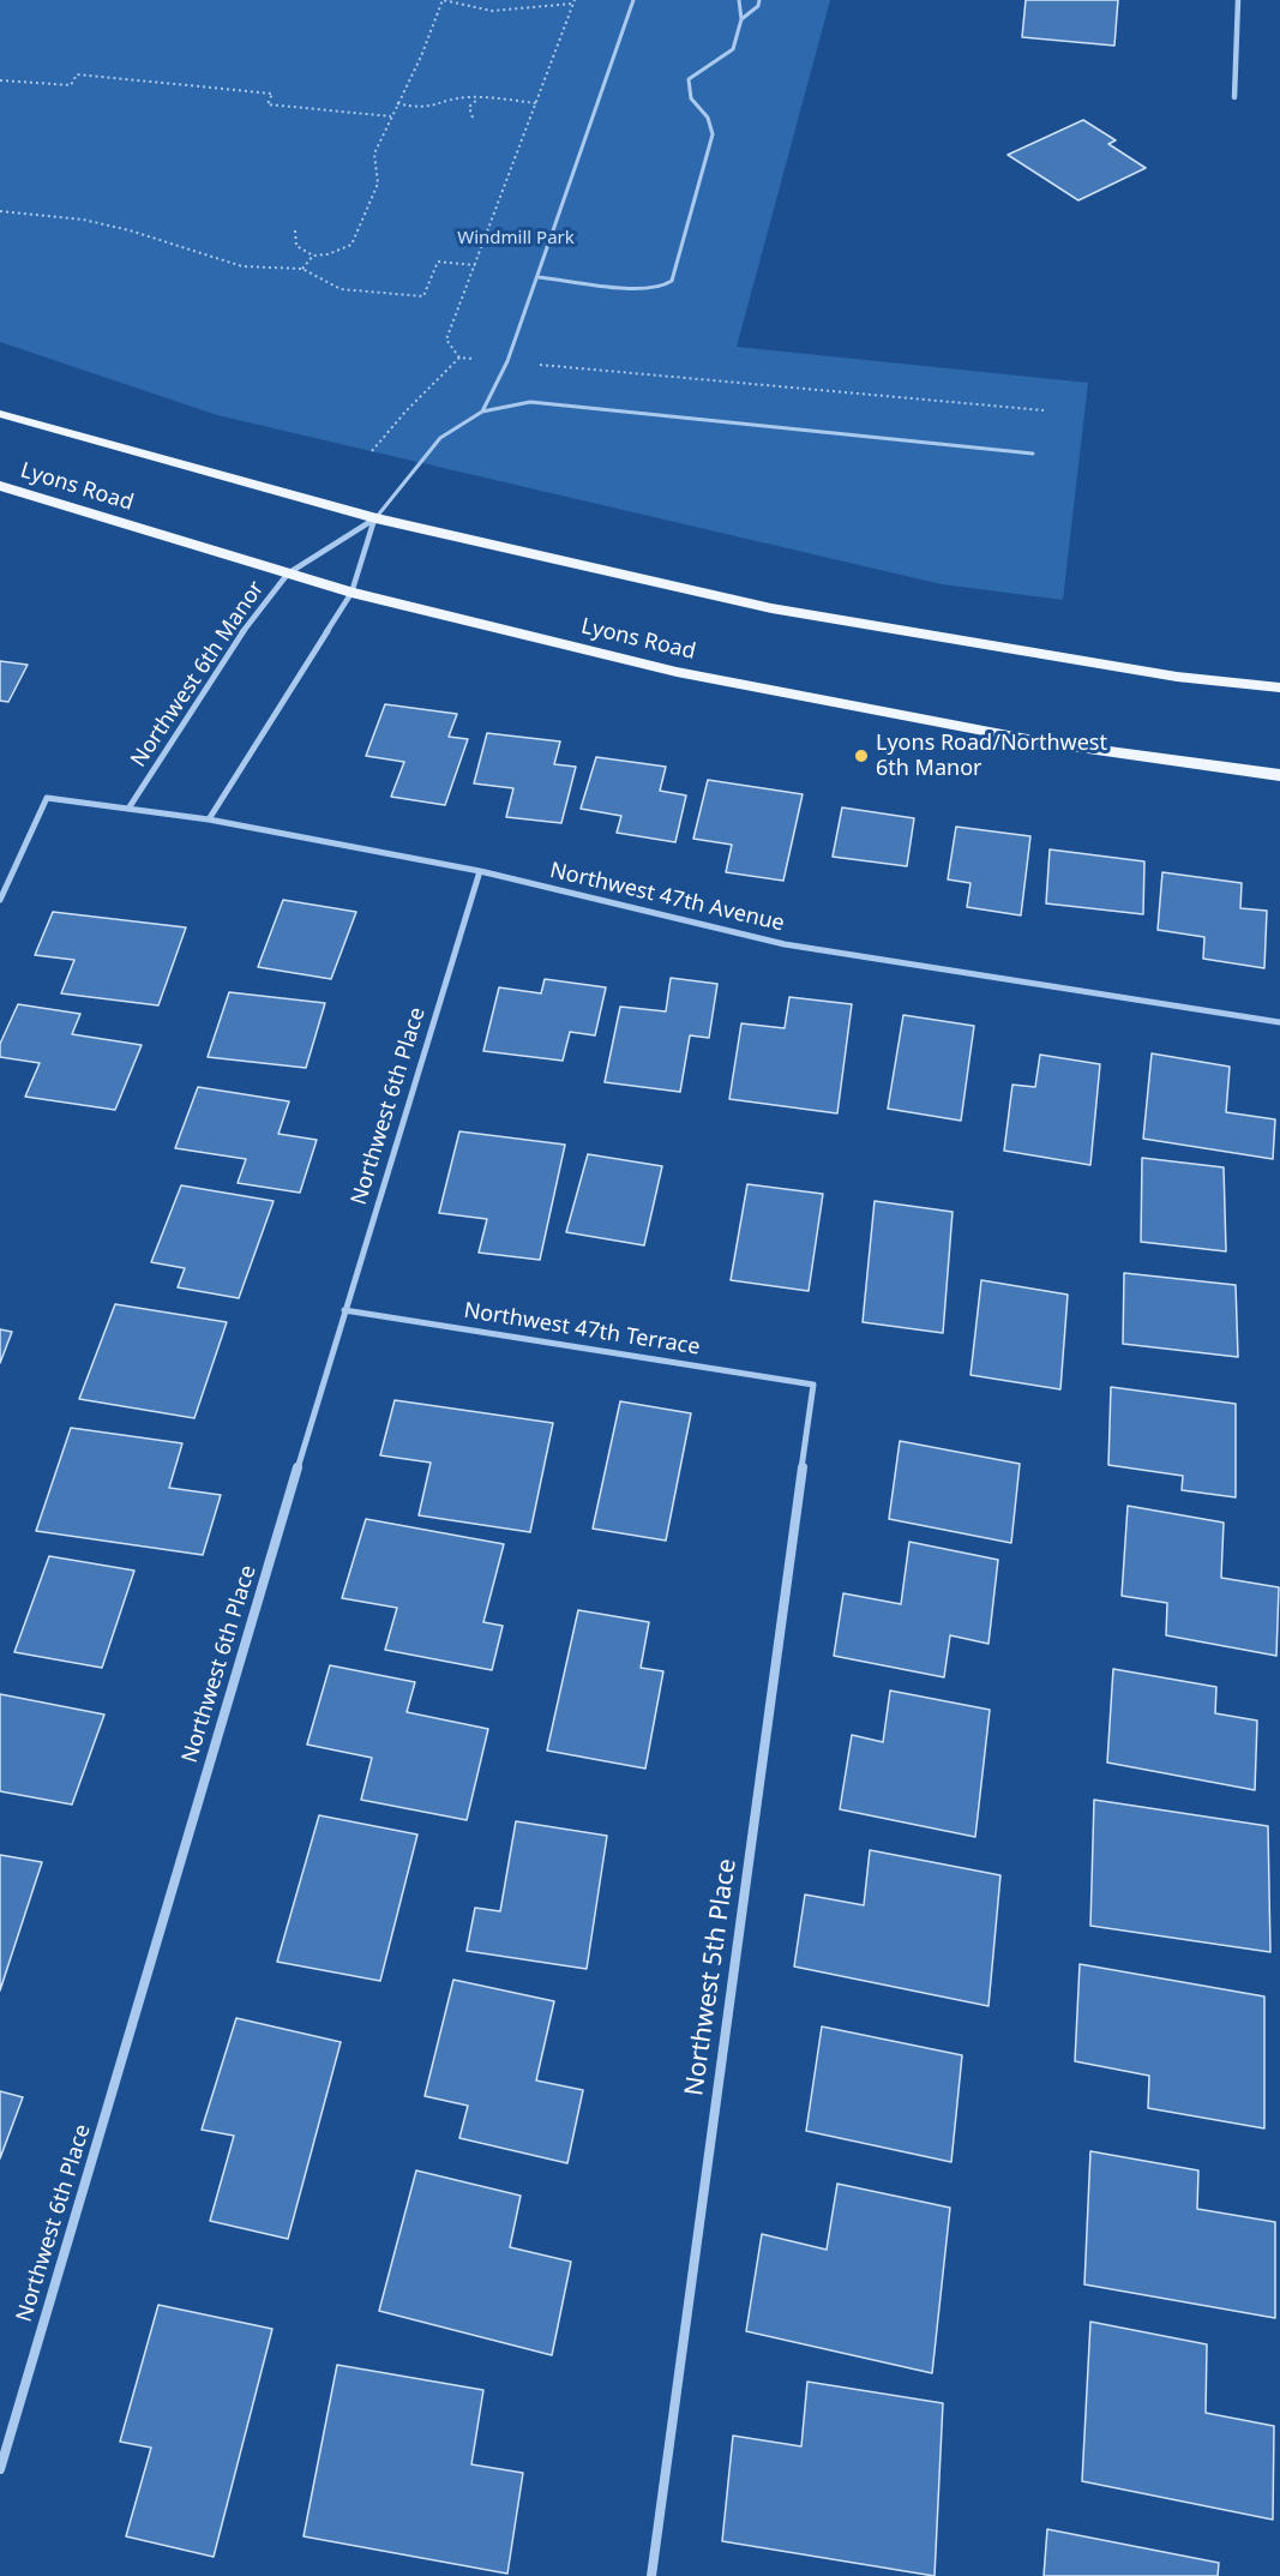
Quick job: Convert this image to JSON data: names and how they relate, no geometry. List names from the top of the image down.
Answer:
{
  "streets": {
    "main road": ["Lyons Road"],
    "street": [
      "Northwest 6th Manor",
      "Northwest 47th Avenue",
      "Northwest 6th Place",
      "Northwest 47th Terrace",
      "Northwest 5th Place"
    ]
  },
  "crossings": [
    ["Lyons Road", "Northwest 6th Manor"],
    ["Northwest 6th Manor", "Northwest 47th Avenue"],
    ["Northwest 47th Avenue", "Northwest 6th Place"],
    ["Northwest 6th Place", "Northwest 47th Terrace"],
    ["Northwest 47th Terrace", "Northwest 5th Place"]
  ],
  "parks": ["Windmill Park"],
  "places": ["Lyons Road/Northwest 6th Manor"]
}
